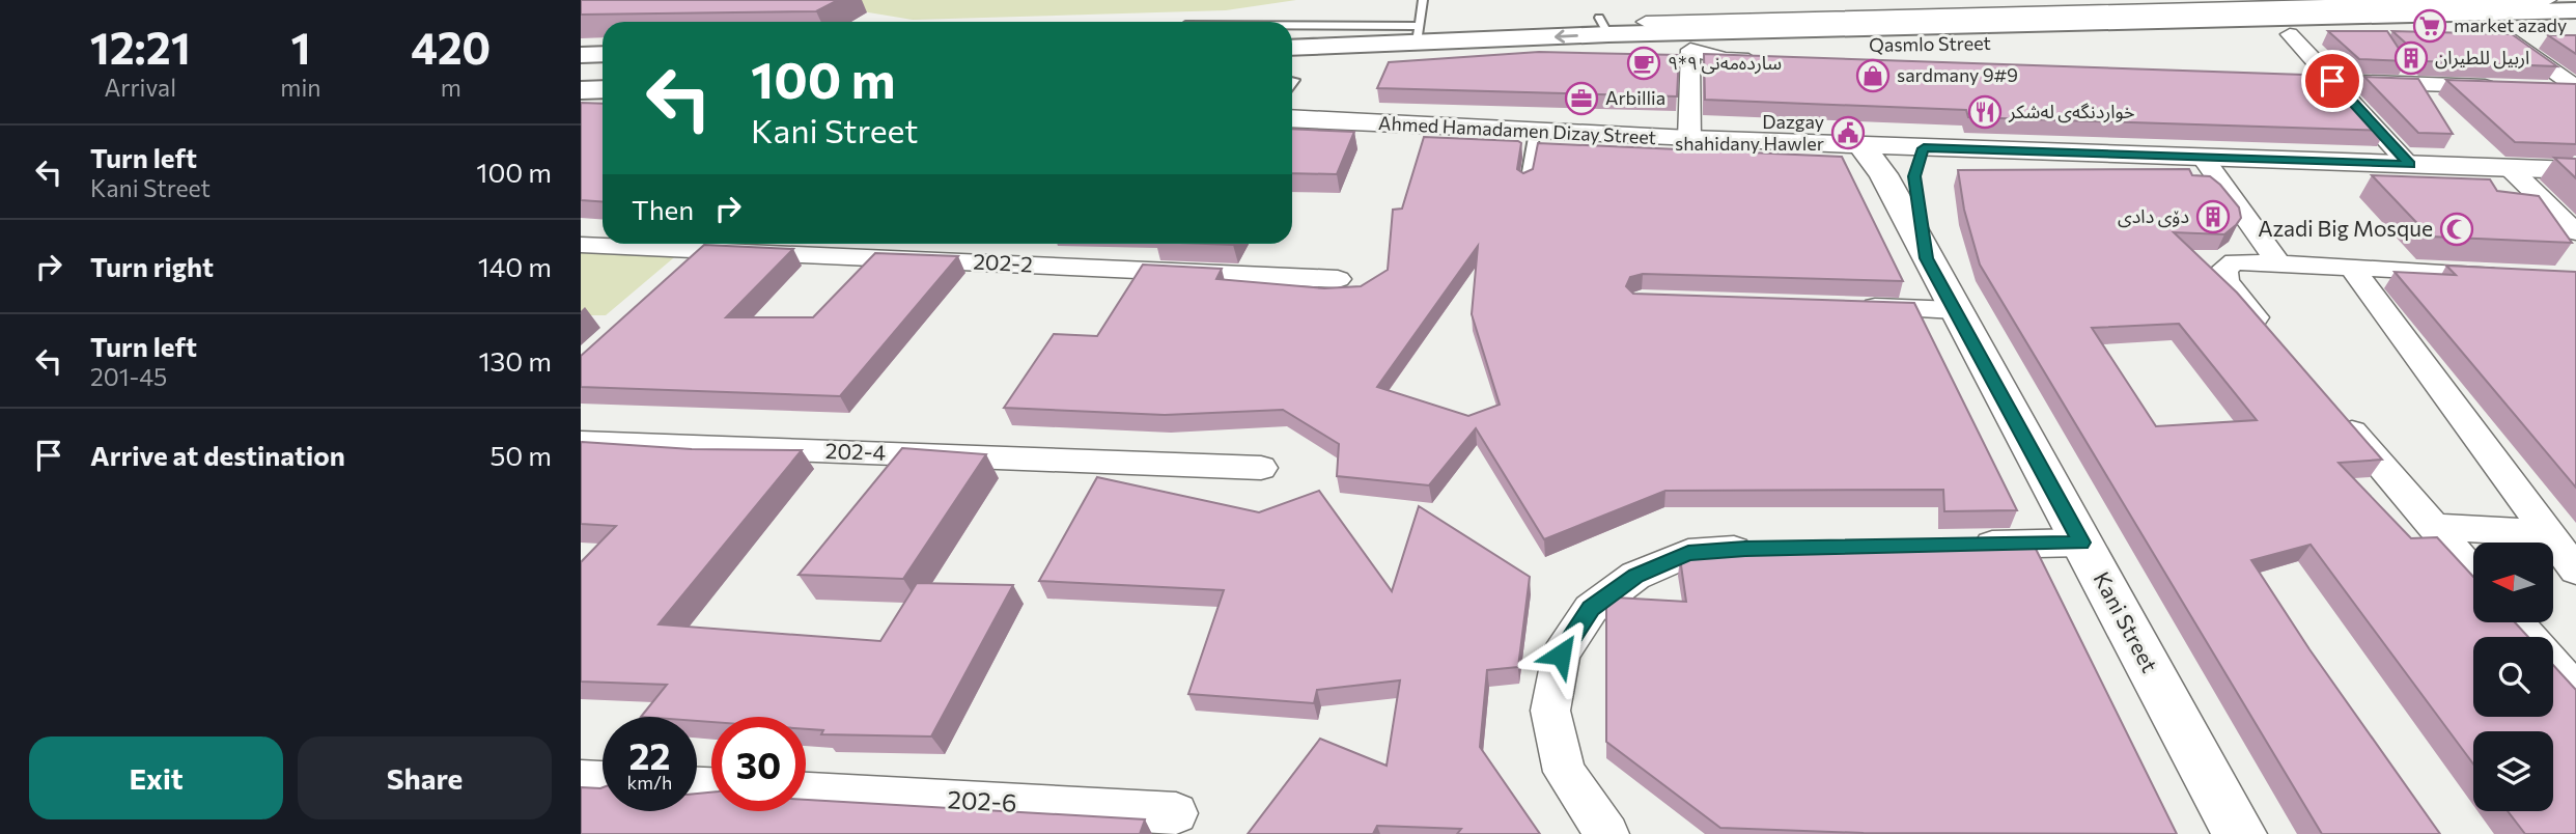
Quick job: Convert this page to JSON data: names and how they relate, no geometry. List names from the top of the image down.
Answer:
{
  "streets": {
    "main road": ["Qasmlo Street"],
    "street": [
      "Ahmed Hamadamen Dizay Street",
      "202-2",
      "202-4",
      "Kani Street",
      "202-6"
    ]
  },
  "crossings": [
    ["Ahmed Hamadamen Dizay Street", "Kani Street"]
  ],
  "places": {
    "supermarket": ["market azady"],
    "building": ["اربيل للطيران", "دۆى دادى"],
    "cafe": ["ساردەمەنی ٩*٩"],
    "shop": ["sardmany 9#9"],
    "office": ["Arbillia"],
    "restaurant": ["خواردنگەی لەشکر"],
    "public building": ["Dazgay shahidany Hawler"],
    "mosque": ["Azadi Big Mosque"]
  },
  "north": "left",
  "page": {
    "eta": [
      "12:21",
      "Arrival",
      "1",
      "min",
      "420",
      "m"
    ],
    "turn": ["100 m", "Kani Street"],
    "list": [
      {
        "name": "Turn left",
        "note": "Kani Street",
        "value": "100 m"
      },
      {
        "name": "Turn right",
        "value": "140 m"
      },
      {
        "name": "Turn left",
        "note": "201-45",
        "value": "130 m"
      },
      {
        "name": "Arrive at destination",
        "value": "50 m"
      }
    ],
    "then": "Then",
    "speed": "22 km/h",
    "limit": "30",
    "buttons": ["Exit", "Share"]
  }
}
